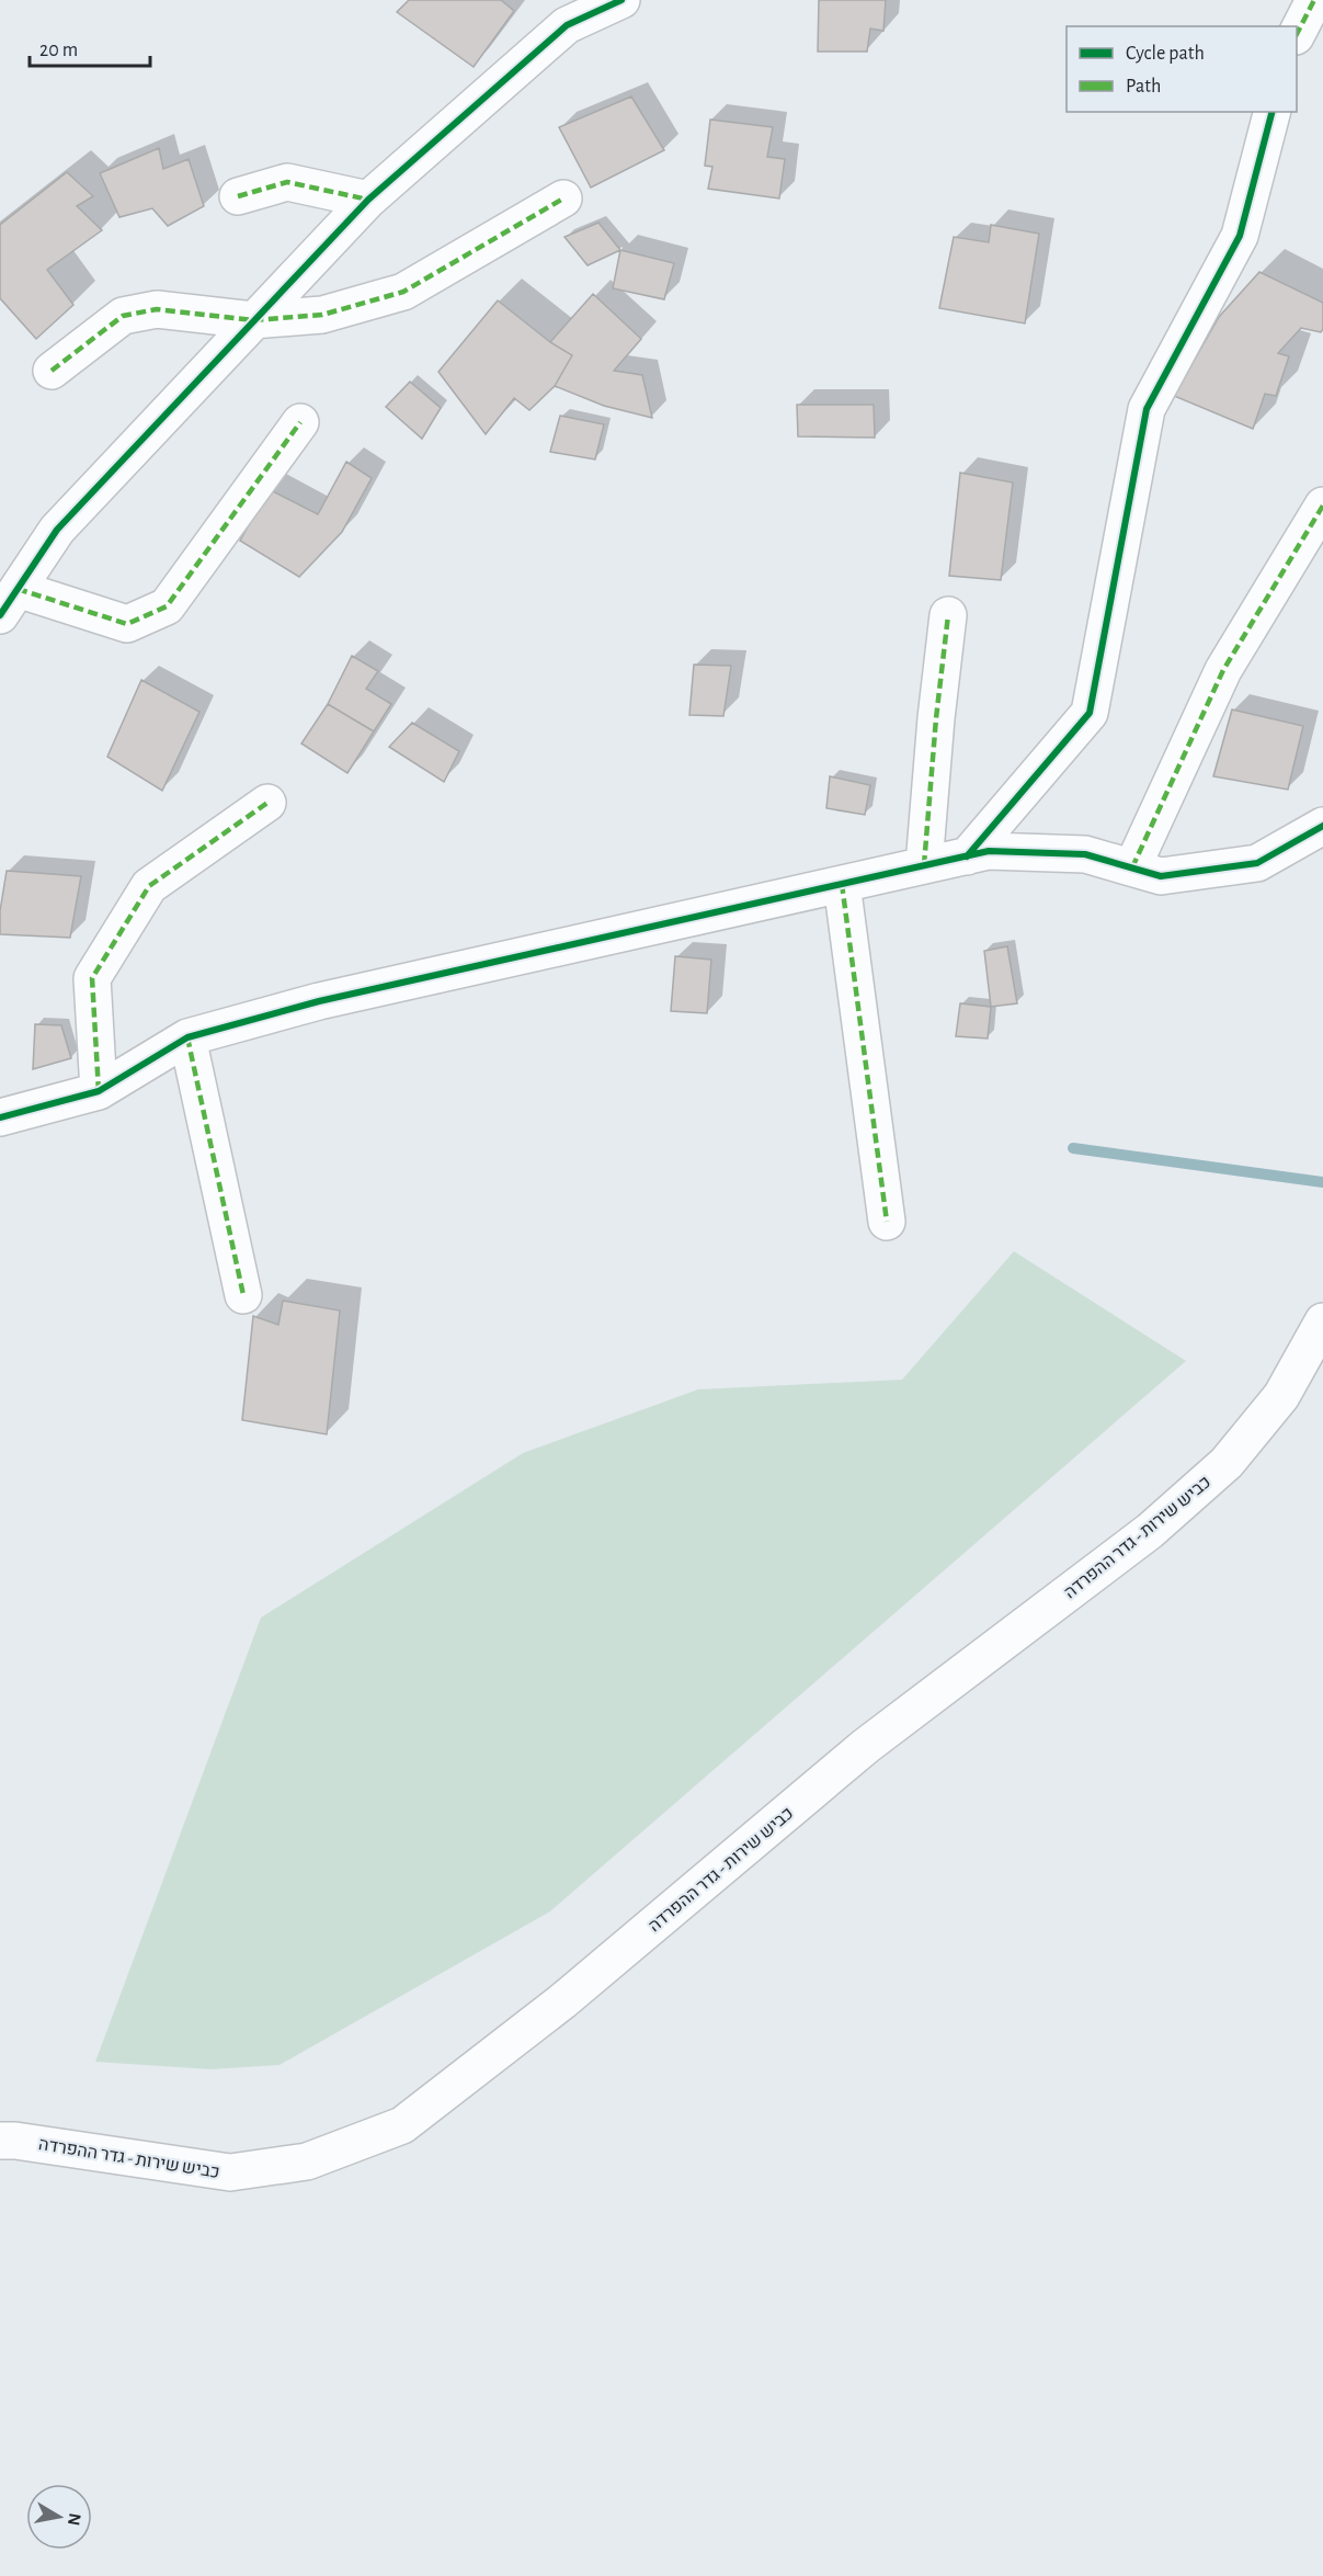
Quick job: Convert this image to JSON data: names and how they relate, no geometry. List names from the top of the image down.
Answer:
{
  "streets": {
    "street": ["כביש שירות - גדר ההפרדה"]
  },
  "legend": ["Cycle path", "Path"],
  "scale_bar": "20 m",
  "north": "right"
}
